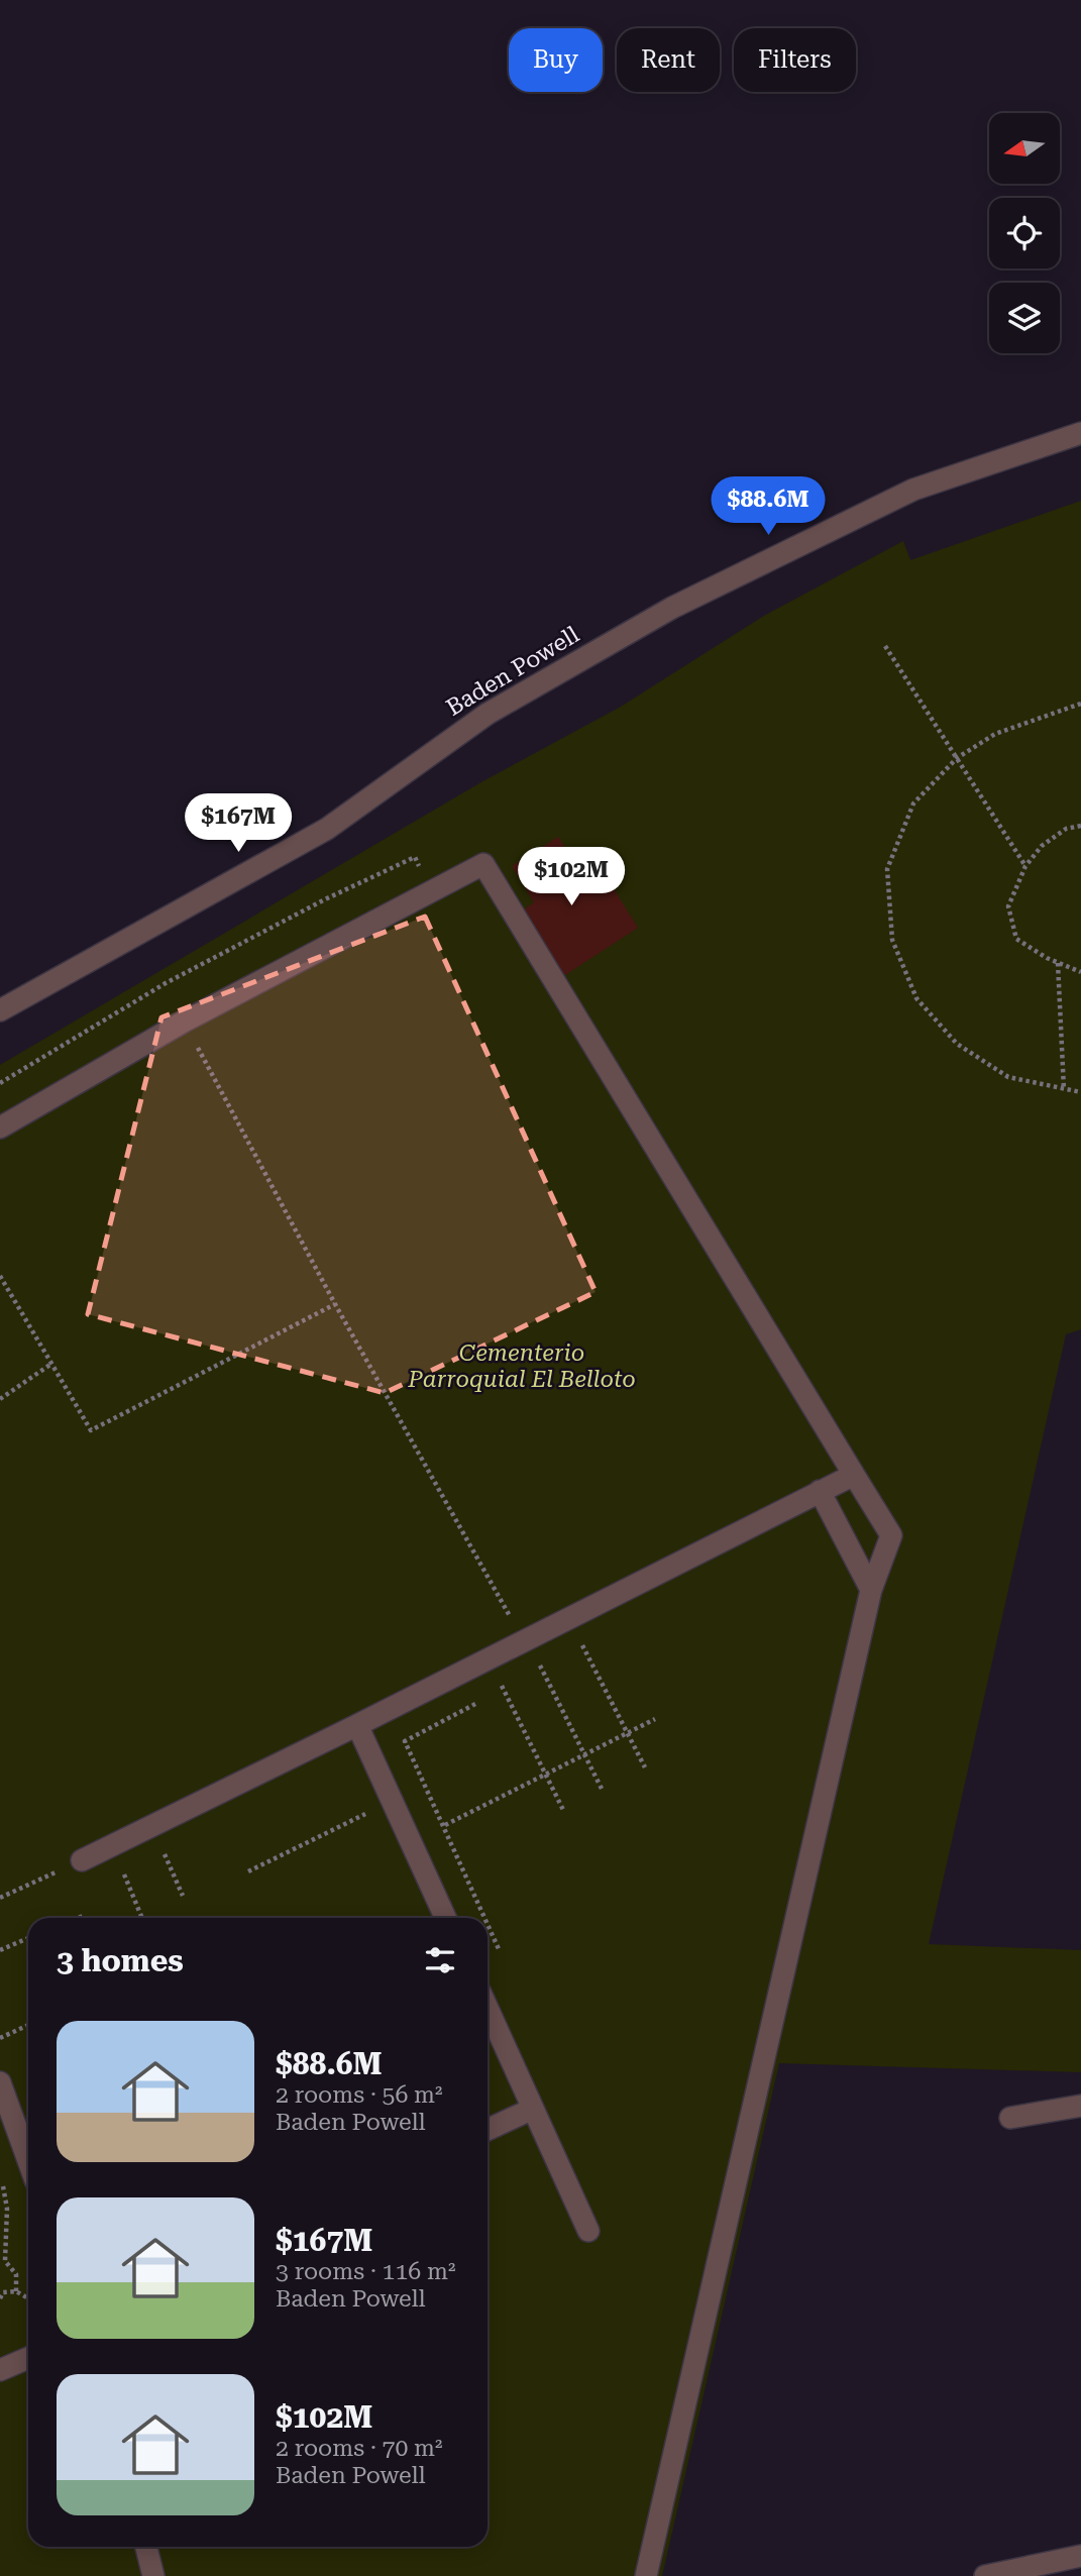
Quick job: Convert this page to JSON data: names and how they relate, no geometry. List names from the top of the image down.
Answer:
{
  "streets": {
    "street": ["Baden Powell"]
  },
  "parks": ["Cementerio Parroquial El Belloto"],
  "north": "left",
  "page": {
    "chip": ["Buy", "Rent", "Filters"],
    "price": ["$88.6M", "$167M", "$102M"],
    "heading": "3 homes",
    "list": [
      {
        "name": "$88.6M",
        "note": "2 rooms · 56 m² · Baden Powell"
      },
      {
        "name": "$167M",
        "note": "3 rooms · 116 m² · Baden Powell"
      },
      {
        "name": "$102M",
        "note": "2 rooms · 70 m² · Baden Powell"
      }
    ]
  }
}
